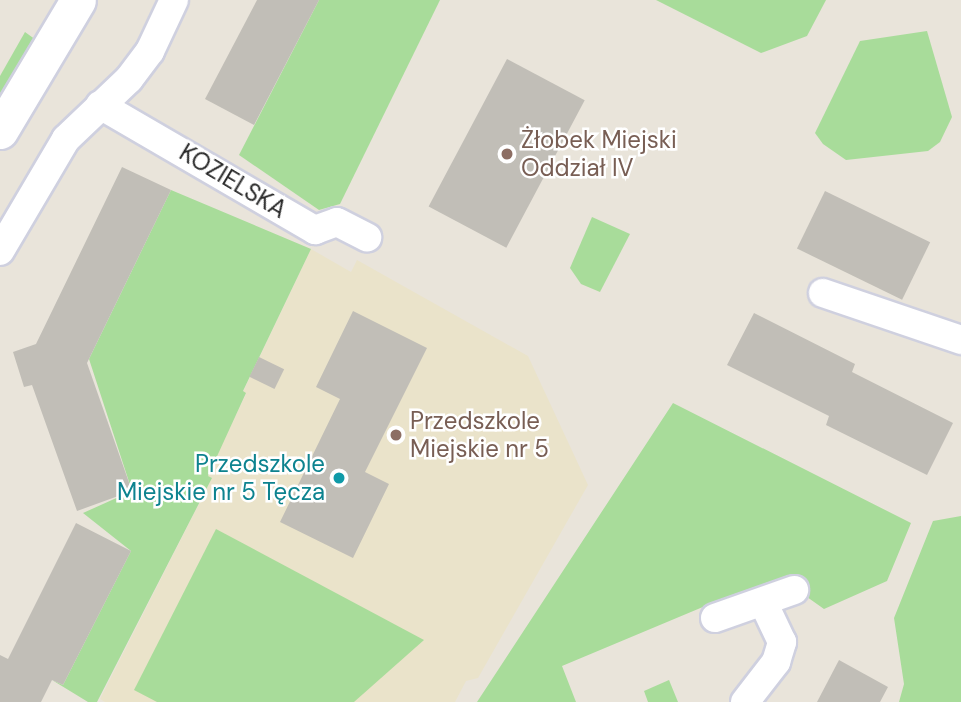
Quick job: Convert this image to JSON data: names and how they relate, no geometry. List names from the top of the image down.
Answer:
{
  "streets": {
    "street": ["KOZIELSKA"]
  },
  "places": ["Żłobek Miejski Oddział IV", "Przedszkole Miejskie nr 5", "Przedszkole Miejskie nr 5 Tęcza"]
}
